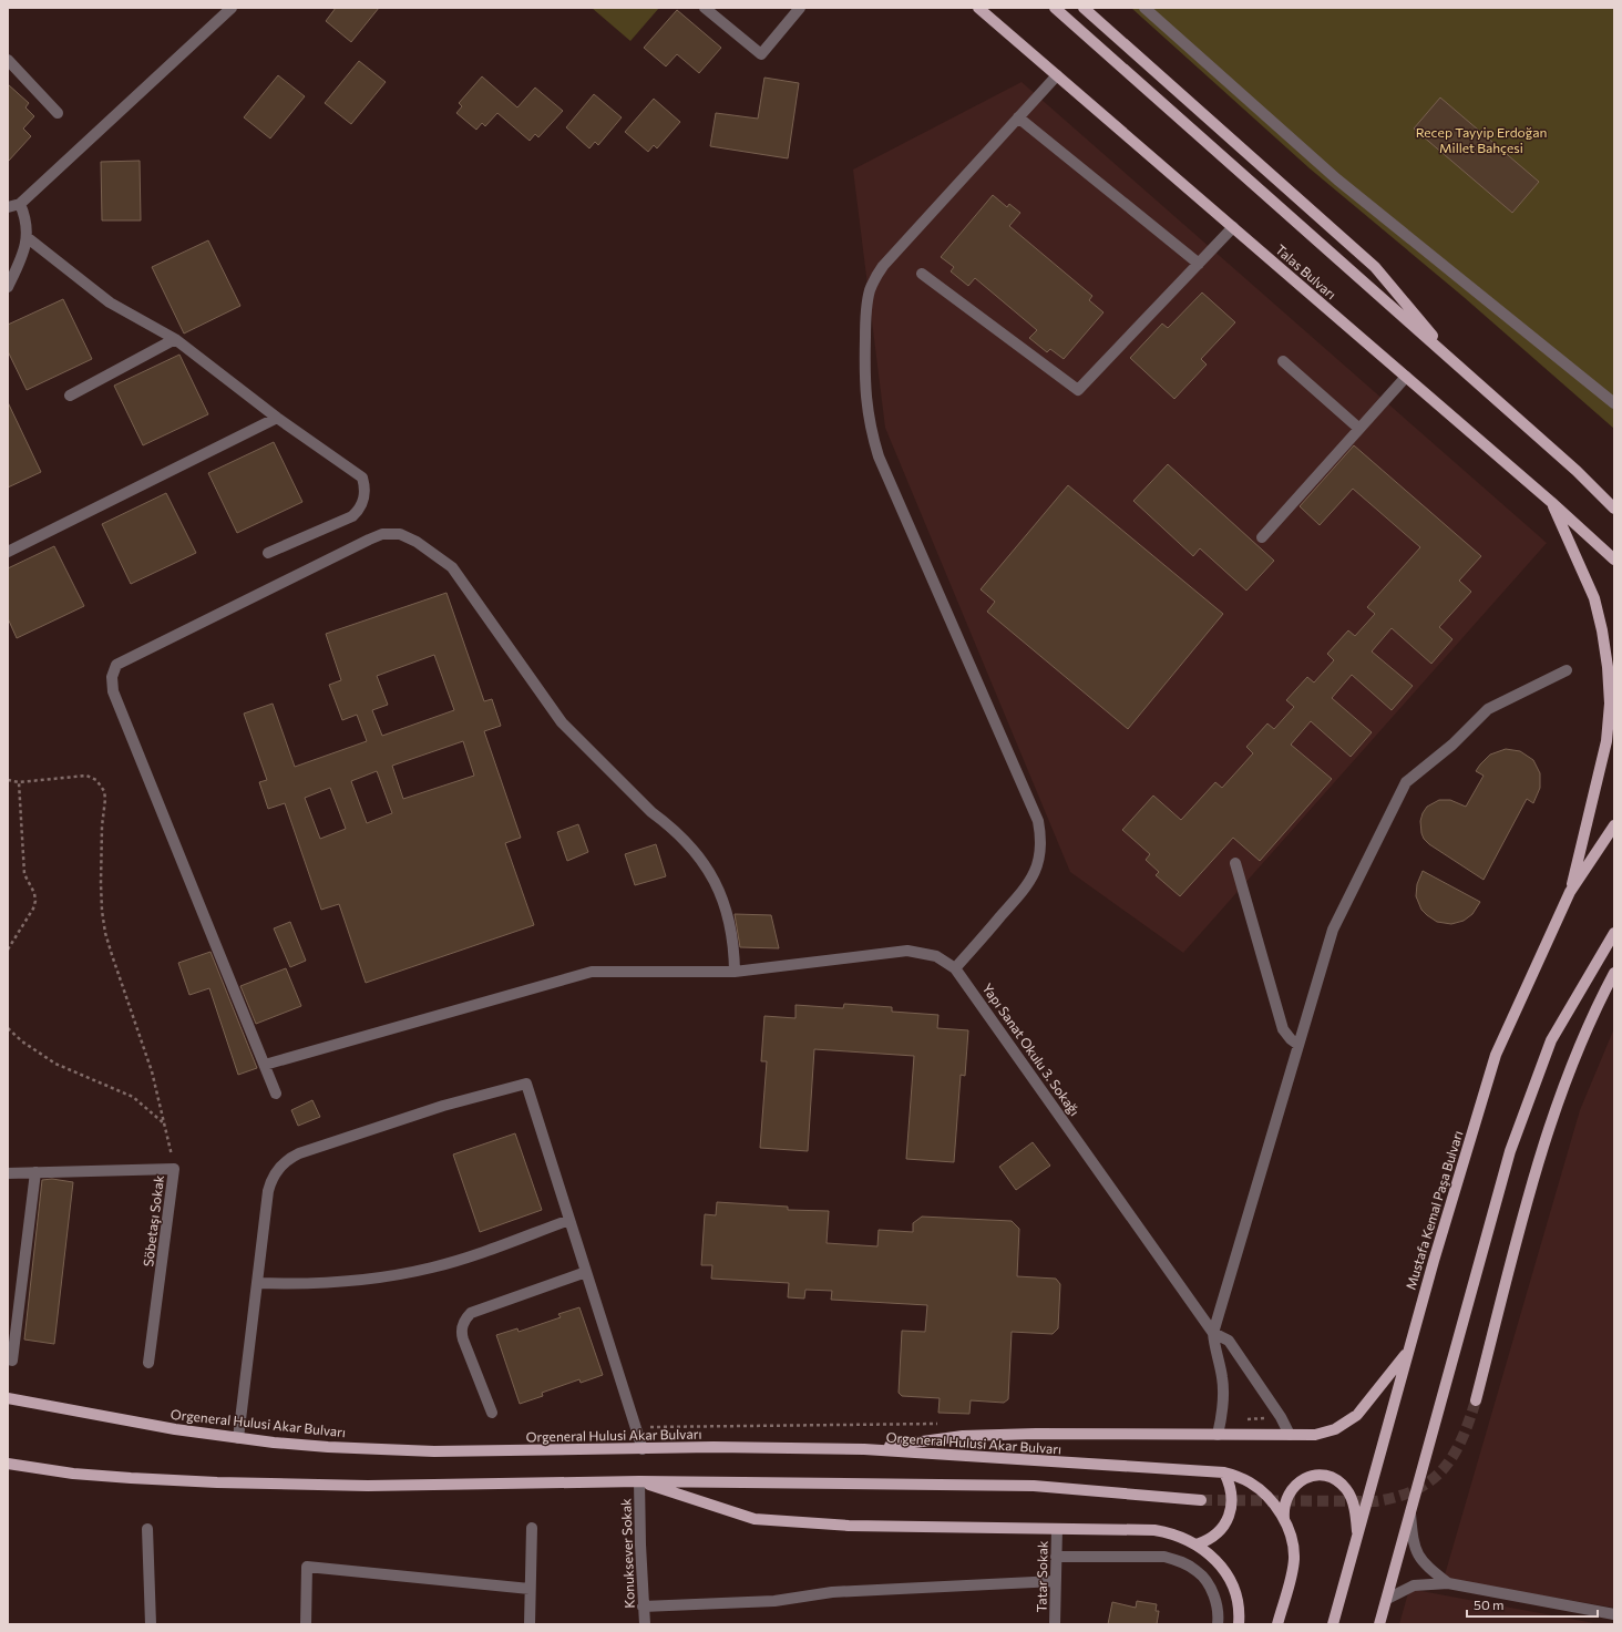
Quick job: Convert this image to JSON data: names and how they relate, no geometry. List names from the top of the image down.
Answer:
{
  "streets": {
    "main road": ["Talas Bulvarı", "Mustafa Kemal Paşa Bulvarı", "Orgeneral Hulusi Akar Bulvarı"],
    "street": [
      "Yapı Sanat Okulu 3. Sokağı",
      "Söbetaşı Sokak",
      "Konuksever Sokak",
      "Tatar Sokak"
    ]
  },
  "parks": ["Recep Tayyip Erdoğan Millet Bahçesi"],
  "scale_bar": "50 m"
}
